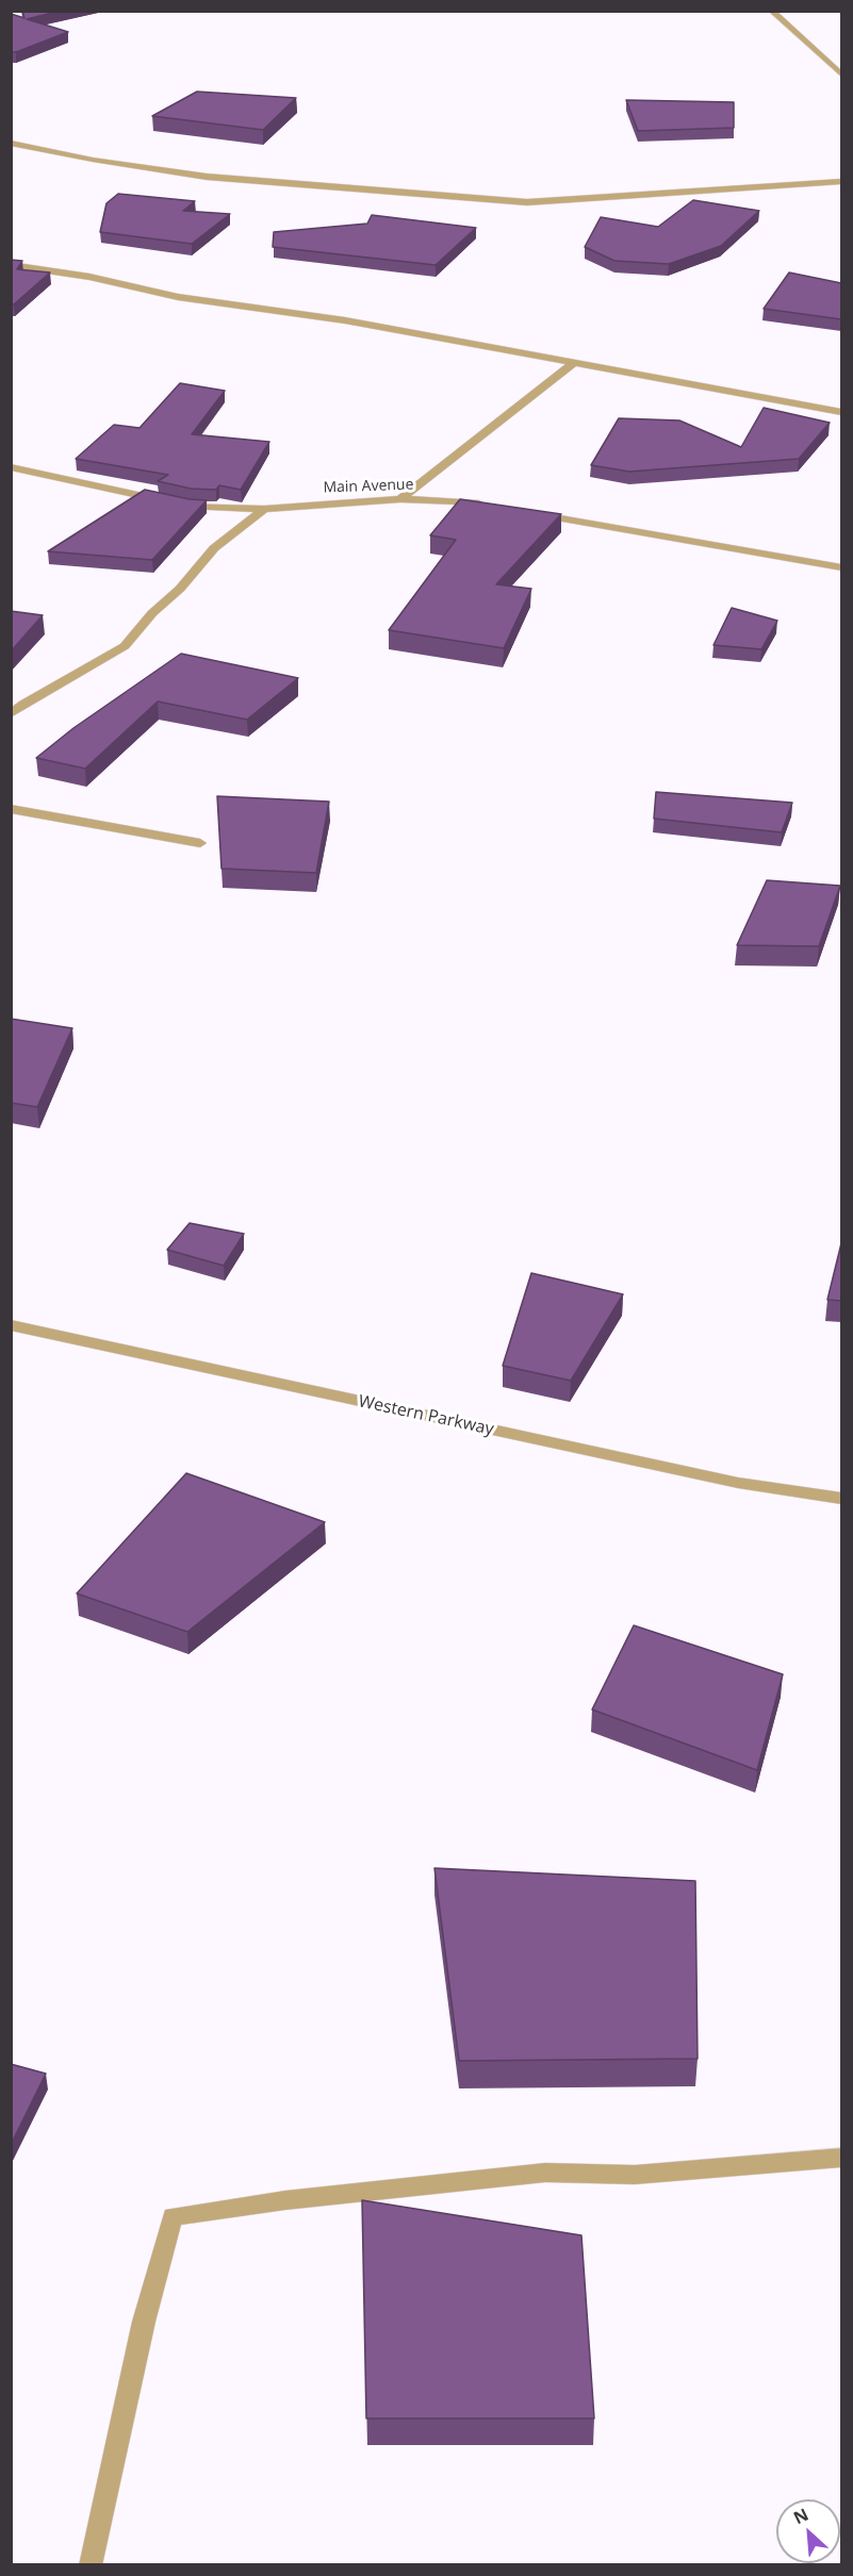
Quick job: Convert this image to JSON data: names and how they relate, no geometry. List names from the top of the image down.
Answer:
{
  "streets": {
    "street": ["Main Avenue", "Western Parkway"]
  },
  "north": "top left"
}
